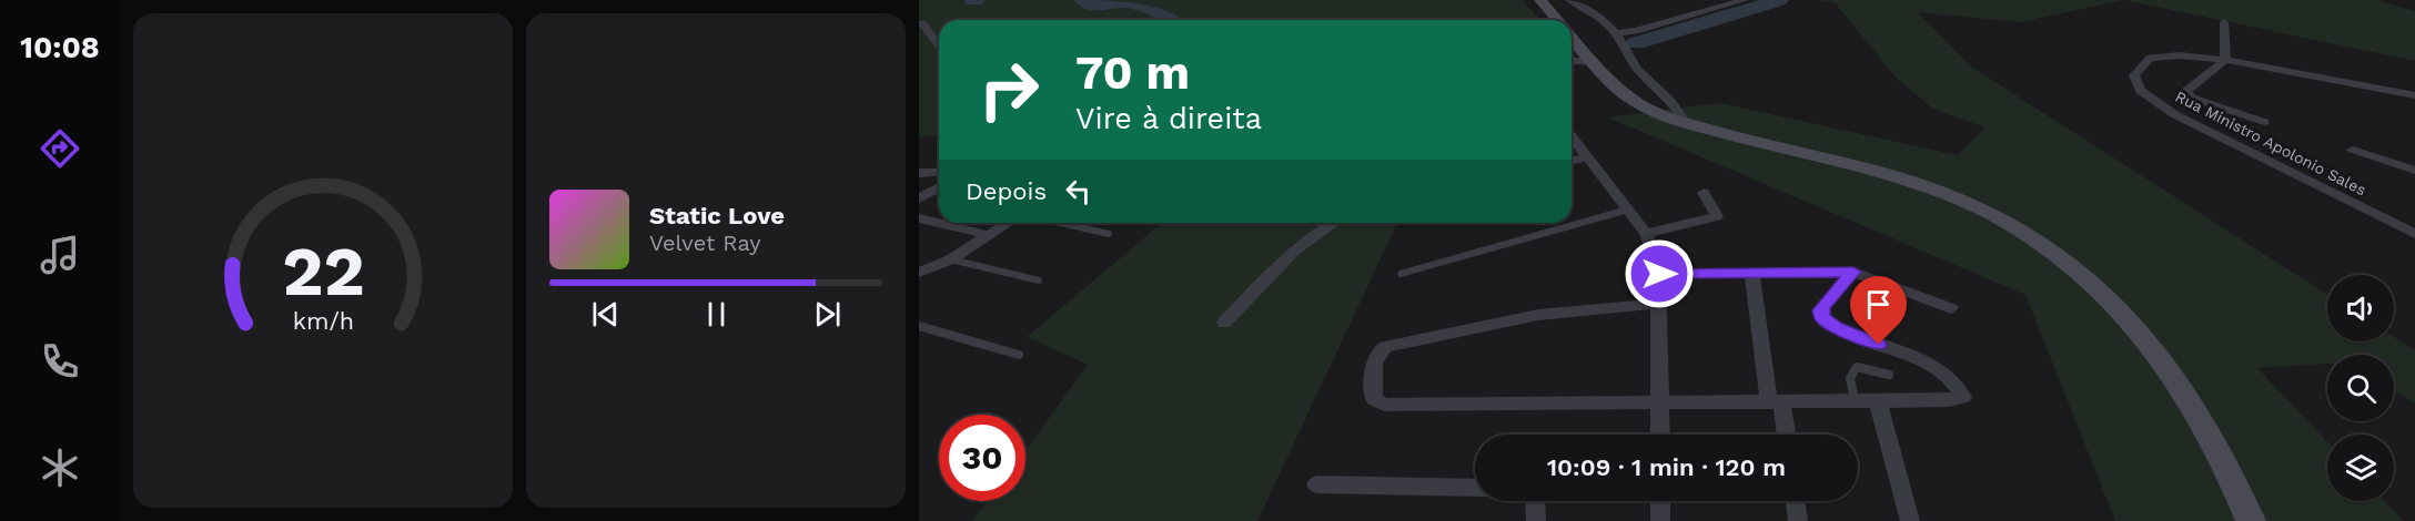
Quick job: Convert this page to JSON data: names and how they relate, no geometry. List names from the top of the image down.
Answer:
{
  "streets": {
    "street": ["Rua Ministro Apolonio Sales"]
  },
  "page": {
    "tabs": "10:08",
    "turn": ["70 m", "Vire à direita"],
    "then": "Depois",
    "song": ["Static Love", "Velvet Ray"],
    "limit": "30",
    "trip": "10:09 · 1 min · 120 m",
    "gauge": ["22", "km/h"]
  }
}
